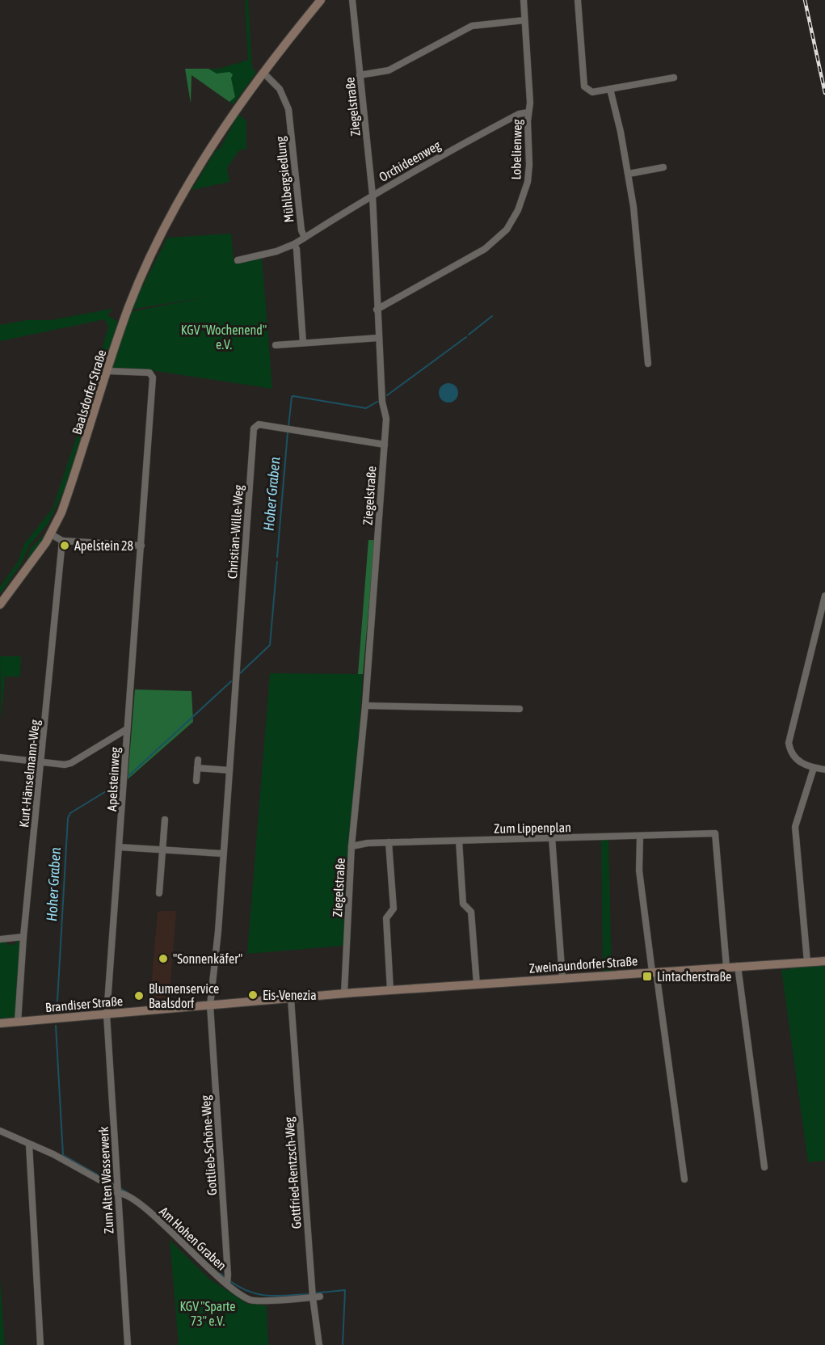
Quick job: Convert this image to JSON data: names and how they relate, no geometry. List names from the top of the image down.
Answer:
{
  "streets": {
    "street": [
      "Ziegelstraße",
      "Lobelienweg",
      "Orchideenweg",
      "Mühlbergsiedlung",
      "Baalsdorfer Straße",
      "Christian-Wille-Weg",
      "Kurt-Hänselmann-Weg",
      "Apelsteinweg",
      "Zum Lippenplan",
      "Zweinaundorfer Straße",
      "Brandiser Straße",
      "Gottlieb-Schöne-Weg",
      "Gottfried-Rentzsch-Weg",
      "Zum Alten Wasserwerk",
      "Am Hohen Graben"
    ]
  },
  "crossings": [
    ["Ziegelstraße", "Lobelienweg"],
    ["Ziegelstraße", "Orchideenweg"],
    ["Ziegelstraße", "Christian-Wille-Weg"],
    ["Ziegelstraße", "Zum Lippenplan"],
    ["Ziegelstraße", "Zweinaundorfer Straße"],
    ["Ziegelstraße", "Brandiser Straße"],
    ["Lobelienweg", "Orchideenweg"],
    ["Orchideenweg", "Mühlbergsiedlung"],
    ["Mühlbergsiedlung", "Baalsdorfer Straße"],
    ["Baalsdorfer Straße", "Apelsteinweg"],
    ["Christian-Wille-Weg", "Brandiser Straße"],
    ["Christian-Wille-Weg", "Gottlieb-Schöne-Weg"],
    ["Kurt-Hänselmann-Weg", "Brandiser Straße"],
    ["Apelsteinweg", "Brandiser Straße"],
    ["Apelsteinweg", "Zum Alten Wasserwerk"],
    ["Zum Lippenplan", "Zweinaundorfer Straße"],
    ["Zweinaundorfer Straße", "Brandiser Straße"],
    ["Brandiser Straße", "Gottlieb-Schöne-Weg"],
    ["Brandiser Straße", "Gottfried-Rentzsch-Weg"],
    ["Brandiser Straße", "Zum Alten Wasserwerk"],
    ["Gottlieb-Schöne-Weg", "Am Hohen Graben"],
    ["Gottfried-Rentzsch-Weg", "Am Hohen Graben"],
    ["Zum Alten Wasserwerk", "Am Hohen Graben"]
  ],
  "water": ["Hoher Graben"],
  "parks": ["KGV \"Wochenend\" e.V.", "KGV \"Sparte 73\" e.V."],
  "places": {
    "other": [
      "Apelstein 28",
      "\"Sonnenkäfer\"",
      "Eis-Venezia",
      "Blumenservice Baalsdorf"
    ],
    "transit": ["Lintacherstraße"]
  }
}
